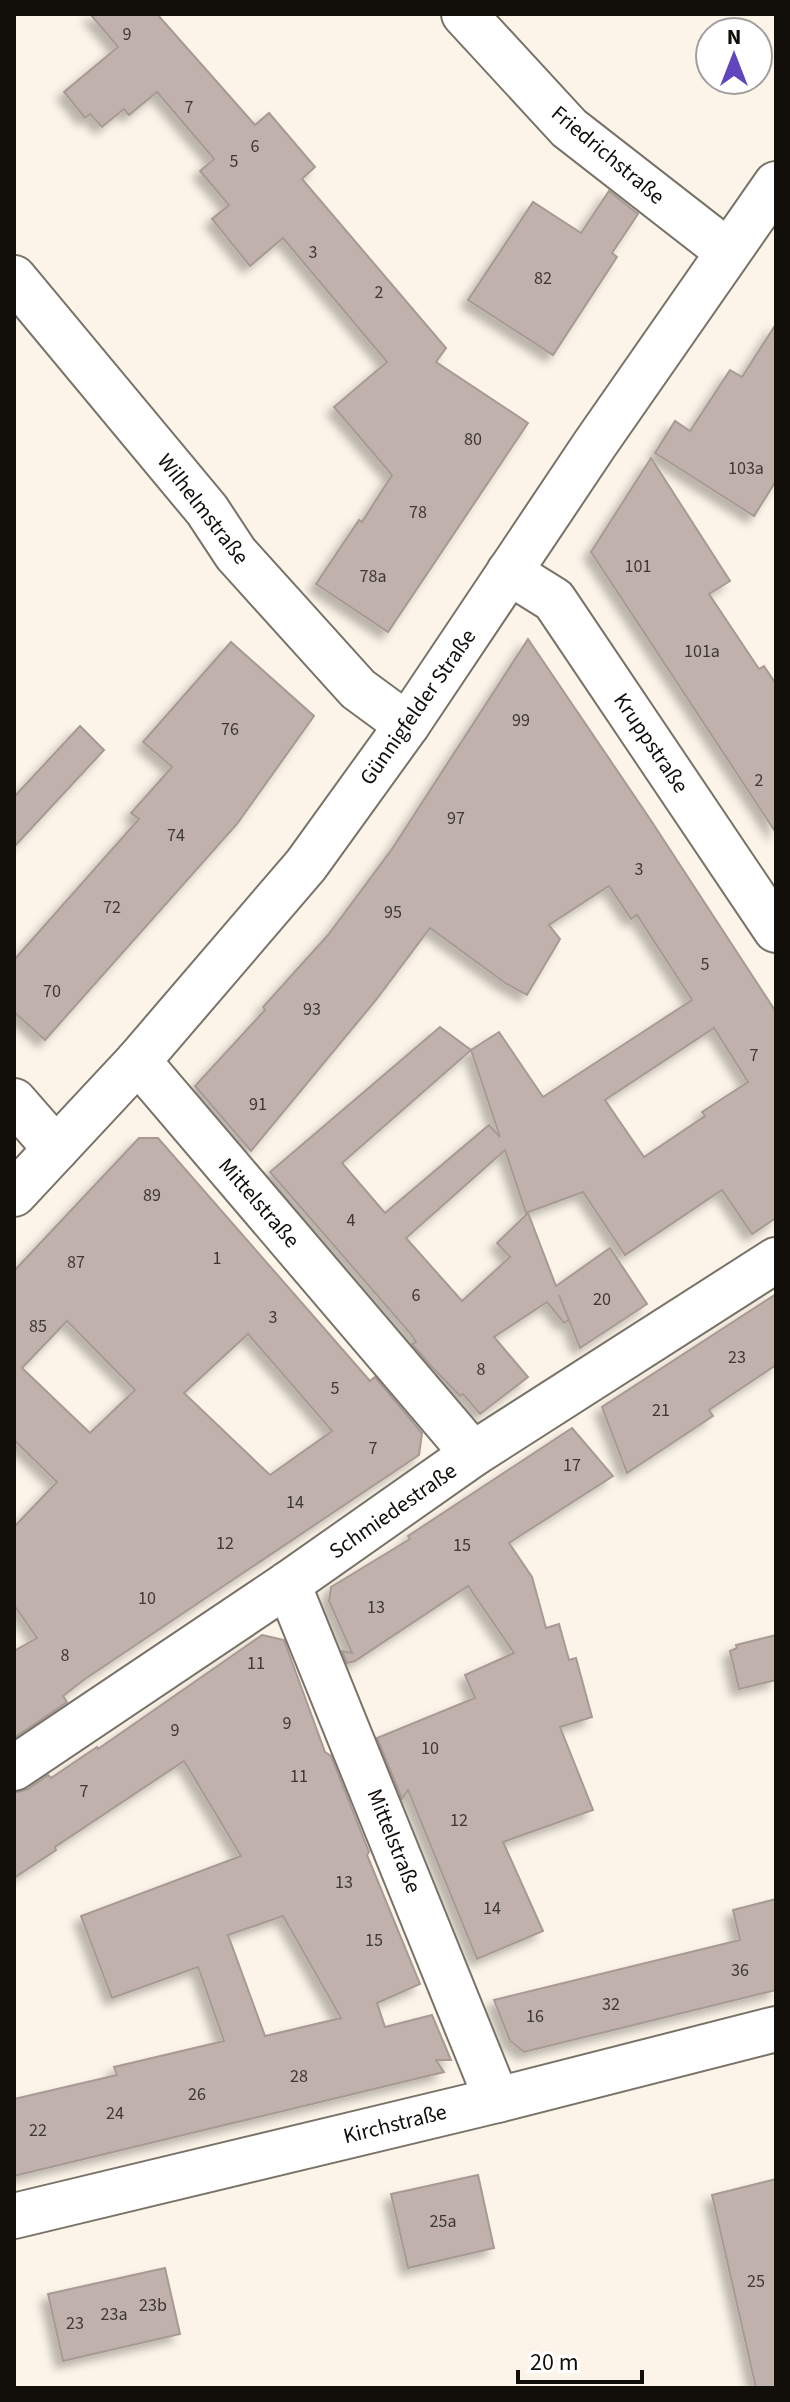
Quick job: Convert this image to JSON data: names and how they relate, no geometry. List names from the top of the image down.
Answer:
{
  "streets": {
    "street": [
      "Friedrichstraße",
      "Wilhelmstraße",
      "Günnigfelder Straße",
      "Kruppstraße",
      "Mittelstraße",
      "Schmiedestraße",
      "Kirchstraße"
    ]
  },
  "crossings": [
    ["Friedrichstraße", "Günnigfelder Straße"],
    ["Wilhelmstraße", "Günnigfelder Straße"],
    ["Günnigfelder Straße", "Kruppstraße"],
    ["Günnigfelder Straße", "Mittelstraße"],
    ["Mittelstraße", "Schmiedestraße"],
    ["Mittelstraße", "Kirchstraße"]
  ],
  "house_numbers": [
    "9",
    "7",
    "6",
    "5",
    "3",
    "82",
    "2",
    "80",
    "103a",
    "78",
    "101",
    "78a",
    "101a",
    "99",
    "76",
    "2",
    "97",
    "74",
    "3",
    "72",
    "95",
    "5",
    "70",
    "93",
    "7",
    "91",
    "89",
    "4",
    "1",
    "87",
    "6",
    "20",
    "3",
    "85",
    "23",
    "8",
    "5",
    "21",
    "7",
    "17",
    "14",
    "12",
    "15",
    "10",
    "13",
    "8",
    "11",
    "9",
    "9",
    "10",
    "11",
    "7",
    "12",
    "13",
    "14",
    "15",
    "36",
    "32",
    "16",
    "28",
    "26",
    "24",
    "22",
    "25a",
    "25",
    "23b",
    "23a",
    "23"
  ],
  "scale_bar": "20 m",
  "north": "top"
}
